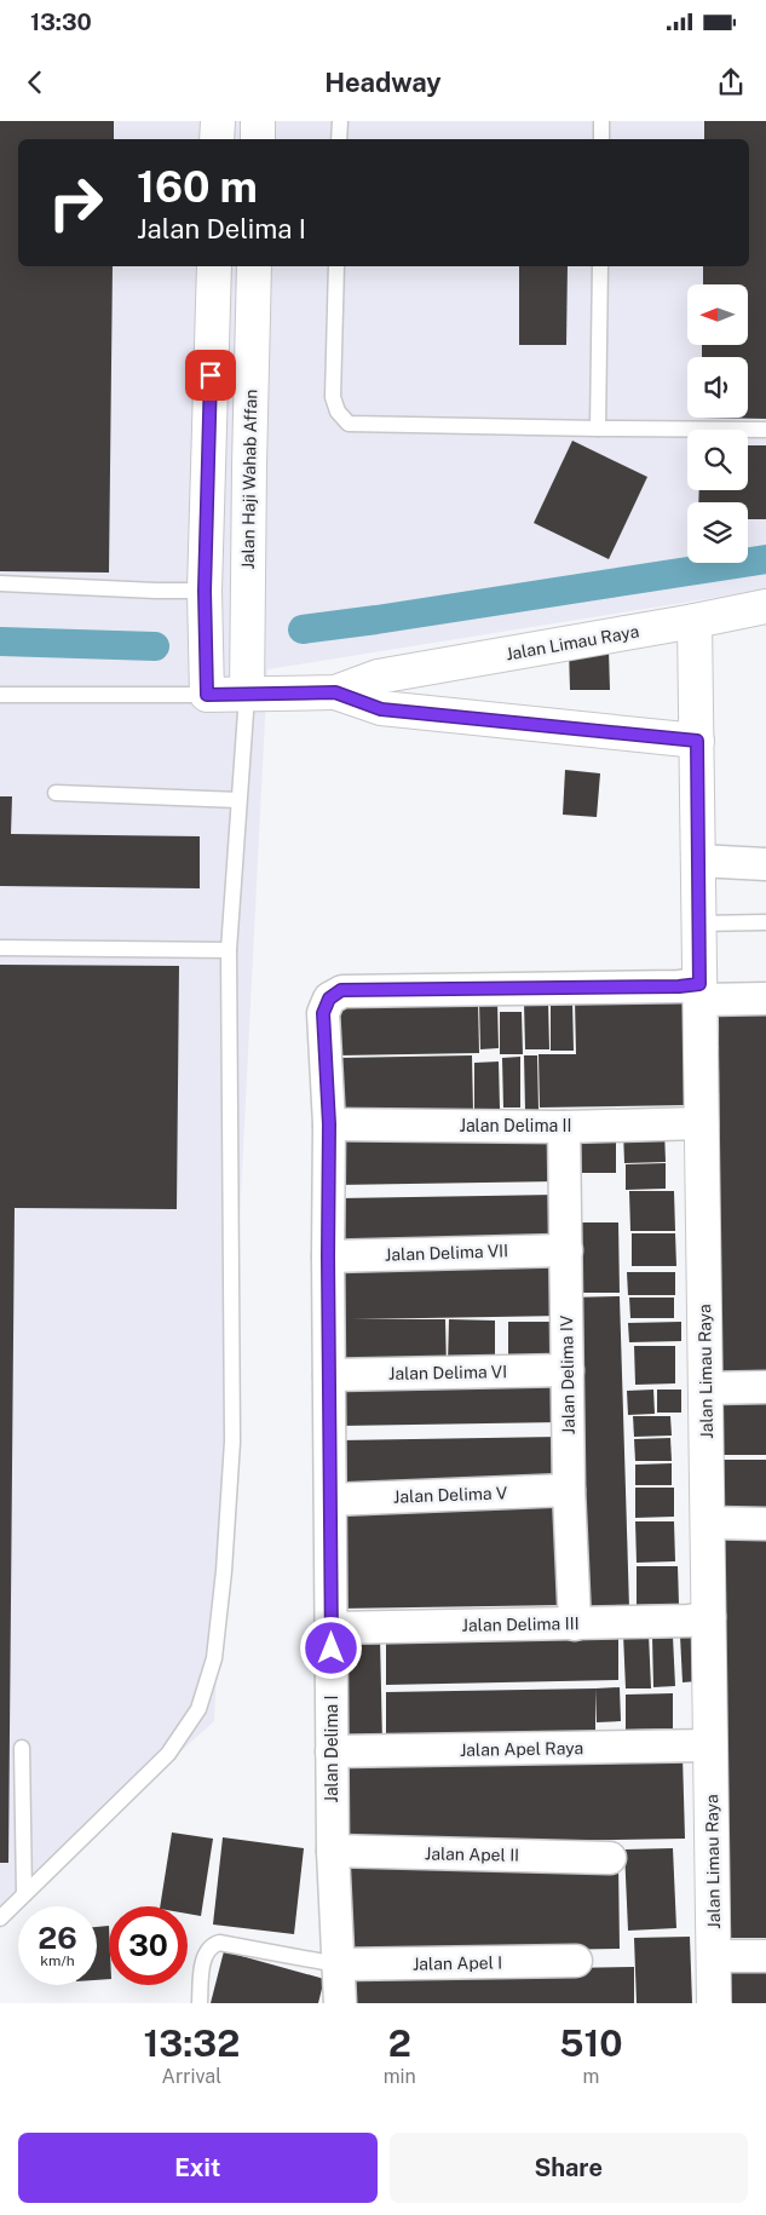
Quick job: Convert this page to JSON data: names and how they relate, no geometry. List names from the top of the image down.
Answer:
{
  "streets": {
    "street": [
      "Jalan Haji Wahab Affan",
      "Jalan Limau Raya",
      "Jalan Delima II",
      "Jalan Delima VII",
      "Jalan Delima VI",
      "Jalan Delima IV",
      "Jalan Delima V",
      "Jalan Delima III",
      "Jalan Delima I",
      "Jalan Apel Raya",
      "Jalan Apel II",
      "Jalan Apel I"
    ]
  },
  "crossings": [
    ["Jalan Haji Wahab Affan", "Jalan Limau Raya"],
    ["Jalan Limau Raya", "Jalan Delima II"],
    ["Jalan Limau Raya", "Jalan Delima III"],
    ["Jalan Limau Raya", "Jalan Delima I"],
    ["Jalan Limau Raya", "Jalan Apel Raya"],
    ["Jalan Delima II", "Jalan Delima IV"],
    ["Jalan Delima II", "Jalan Delima I"],
    ["Jalan Delima VII", "Jalan Delima IV"],
    ["Jalan Delima VII", "Jalan Delima I"],
    ["Jalan Delima VI", "Jalan Delima IV"],
    ["Jalan Delima VI", "Jalan Delima I"],
    ["Jalan Delima IV", "Jalan Delima V"],
    ["Jalan Delima IV", "Jalan Delima III"],
    ["Jalan Delima V", "Jalan Delima I"],
    ["Jalan Delima III", "Jalan Delima I"],
    ["Jalan Delima I", "Jalan Apel Raya"],
    ["Jalan Delima I", "Jalan Apel II"],
    ["Jalan Delima I", "Jalan Apel I"]
  ],
  "north": "left",
  "page": {
    "status": "13:30",
    "header": "Headway",
    "turn": ["160 m", "Jalan Delima I"],
    "speed": "26 km/h",
    "limit": "30",
    "eta": [
      "13:32",
      "Arrival",
      "2",
      "min",
      "510",
      "m"
    ],
    "buttons": ["Exit", "Share"]
  }
}
